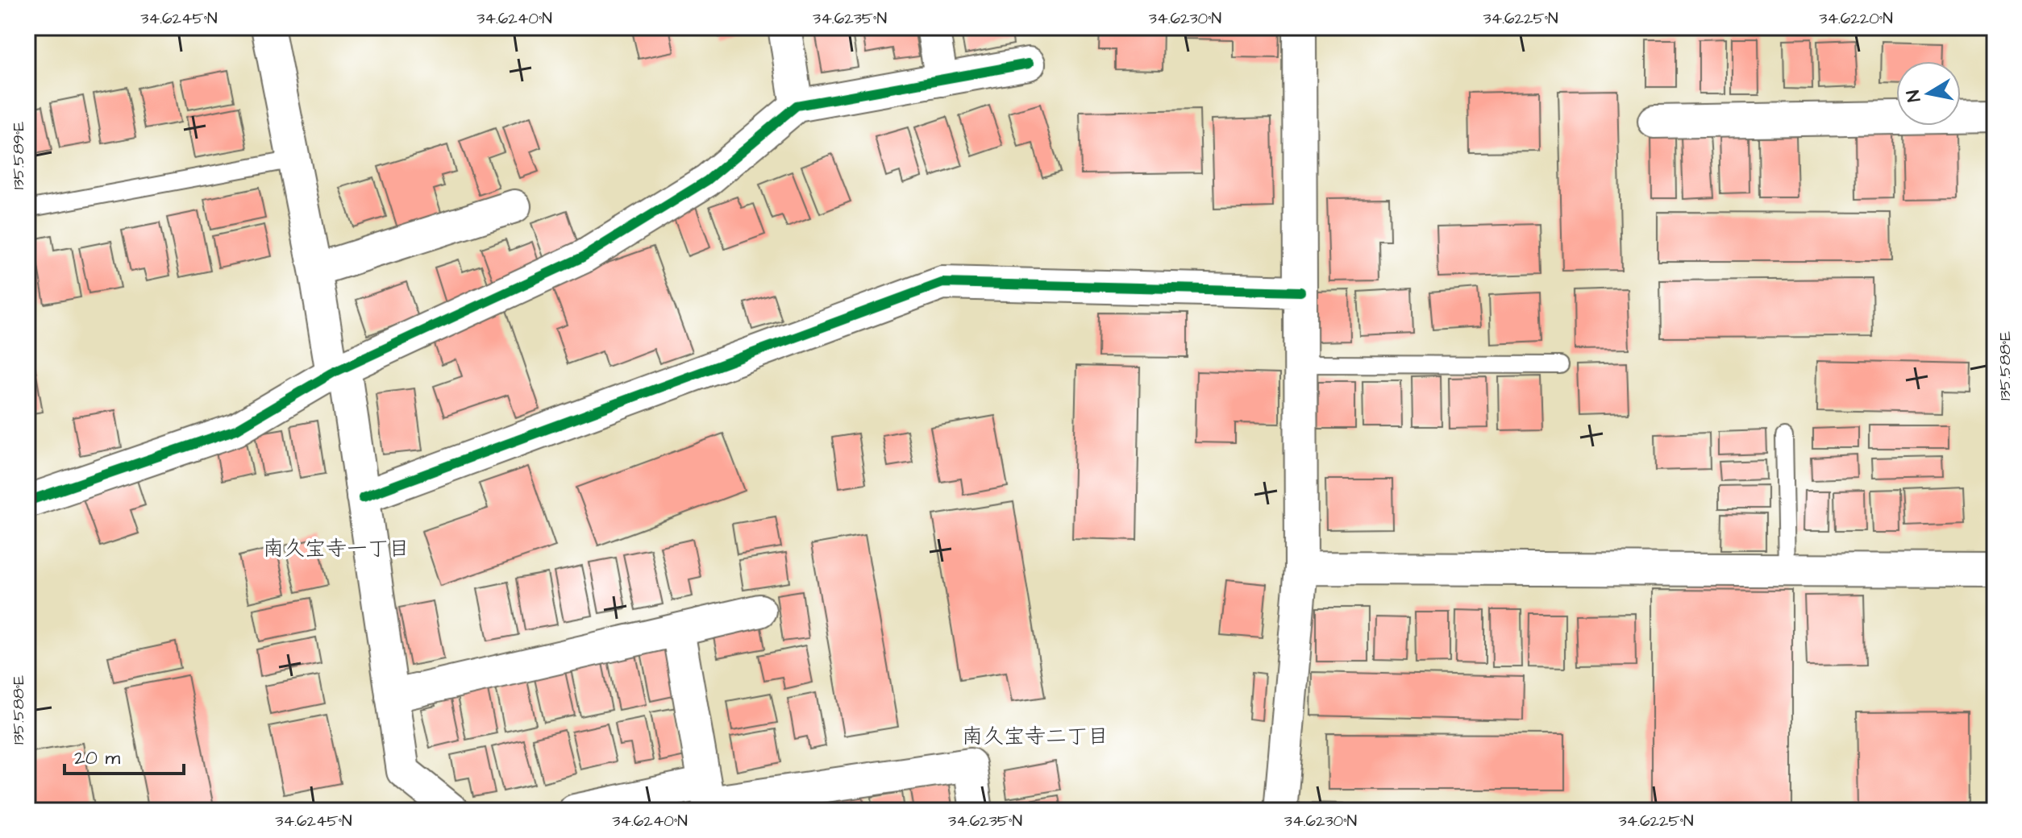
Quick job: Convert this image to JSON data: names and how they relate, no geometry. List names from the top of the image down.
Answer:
{
  "districts": ["南久宝寺一丁目", "南久宝寺二丁目"],
  "scale_bar": "20 m",
  "north": "left",
  "coordinates": [
    "34.6245°N",
    "34.6240°N",
    "34.6235°N",
    "34.6230°N",
    "34.6225°N",
    "34.6220°N",
    "135.589°E",
    "135.588°E"
  ]
}
